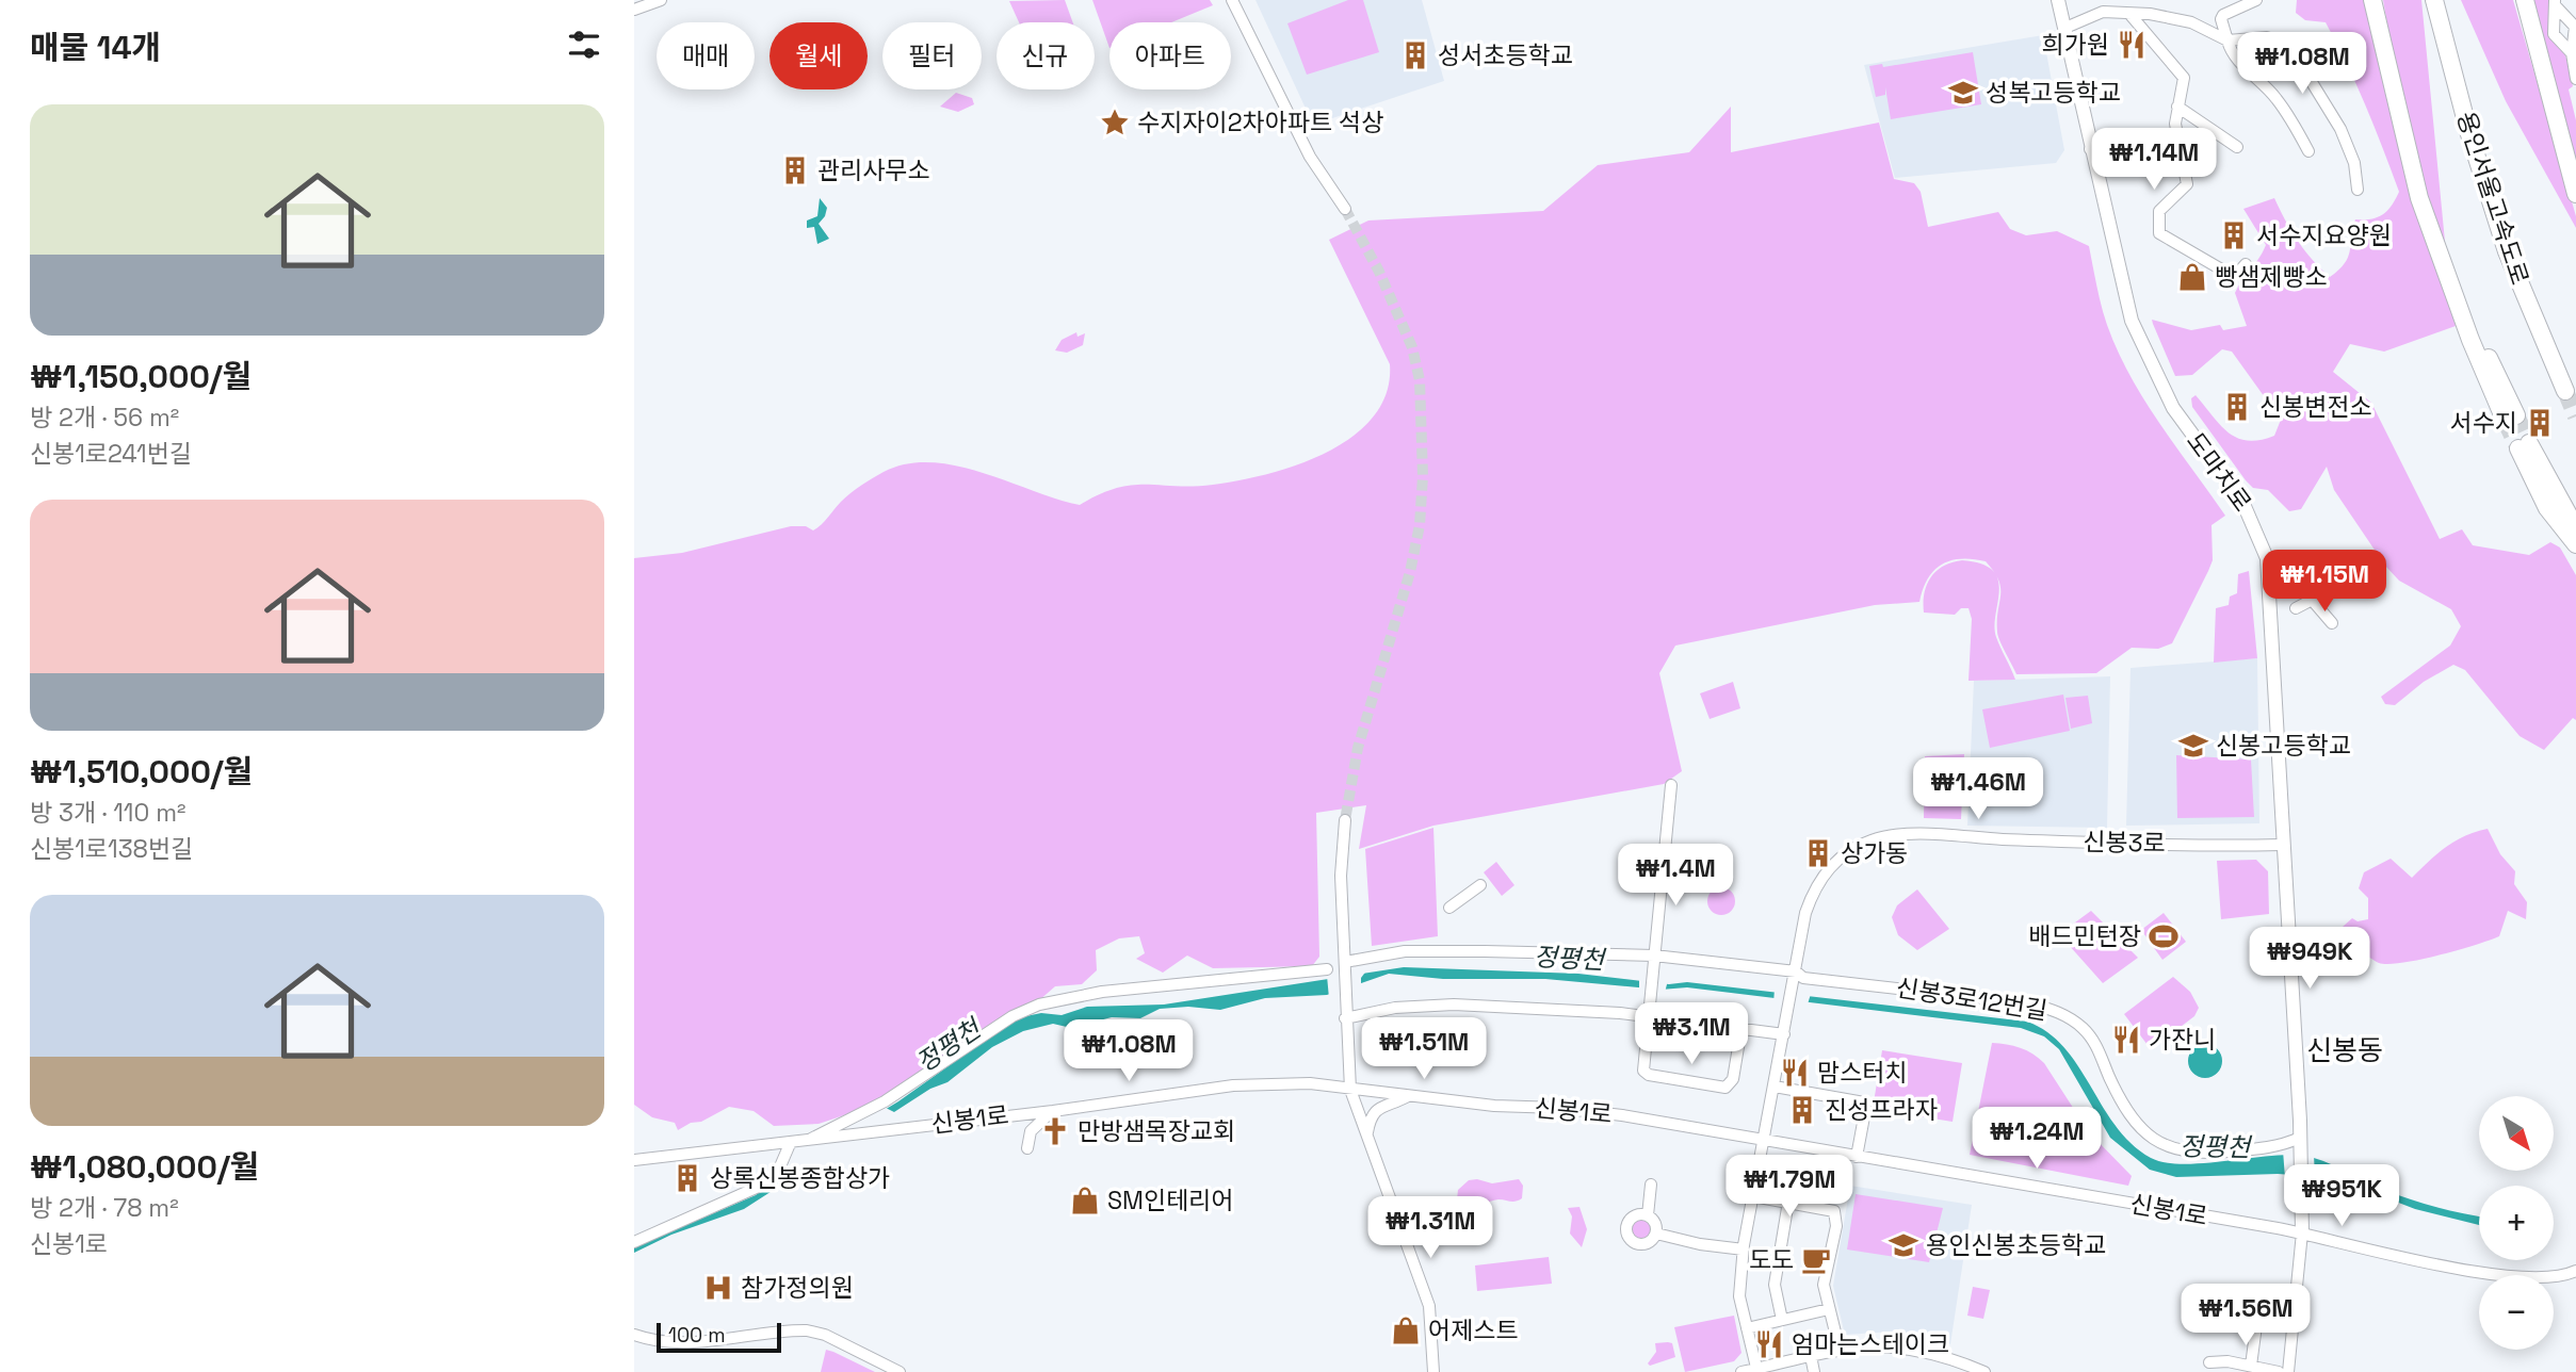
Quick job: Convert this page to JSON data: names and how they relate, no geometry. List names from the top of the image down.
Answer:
{
  "streets": {
    "highway": ["용인서울고속도로"],
    "main road": ["도마치로"],
    "street": ["신봉3로", "신봉3로12번길", "신봉1로"]
  },
  "crossings": [
    ["도마치로", "신봉3로"],
    ["도마치로", "신봉3로12번길"],
    ["도마치로", "신봉1로"],
    ["신봉3로", "신봉3로12번길"]
  ],
  "districts": ["신봉동"],
  "water": ["정평천"],
  "places": {
    "restaurant": [
      "희가원",
      "가잔니",
      "맘스터치",
      "엄마는스테이크"
    ],
    "building": [
      "성서초등학교",
      "관리사무소",
      "서수지요양원",
      "신봉변전소",
      "서수지",
      "상가동",
      "진성프라자",
      "상록신봉종합상가"
    ],
    "school or university": ["성복고등학교", "신봉고등학교", "용인신봉초등학교"],
    "place": ["수지자이2차아파트 석상"],
    "shop": ["빵샘제빵소", "SM인테리어", "어제스트"],
    "sports": ["배드민턴장"],
    "church": ["만방샘목장교회"],
    "cafe": ["도도"],
    "hospital": ["참가정의원"]
  },
  "scale_bar": "100 m",
  "north": "bottom right",
  "page": {
    "heading": "매물 14개",
    "chip": [
      "매매",
      "월세",
      "필터",
      "신규",
      "아파트"
    ],
    "price": [
      "₩1.08M",
      "₩1.14M",
      "₩1.15M",
      "₩1.46M",
      "₩1.4M",
      "₩949K",
      "₩3.1M",
      "₩1.51M",
      "₩1.08M",
      "₩1.24M",
      "₩1.79M",
      "₩951K",
      "₩1.31M",
      "₩1.56M"
    ],
    "list": [
      {
        "name": "₩1,150,000/월",
        "note": "방 2개 · 56 m² · 신봉1로241번길"
      },
      {
        "name": "₩1,510,000/월",
        "note": "방 3개 · 110 m² · 신봉1로138번길"
      },
      {
        "name": "₩1,080,000/월",
        "note": "방 2개 · 78 m² · 신봉1로"
      }
    ],
    "map_buttons": ["+", "−"],
    "scale": "100 m"
  }
}
